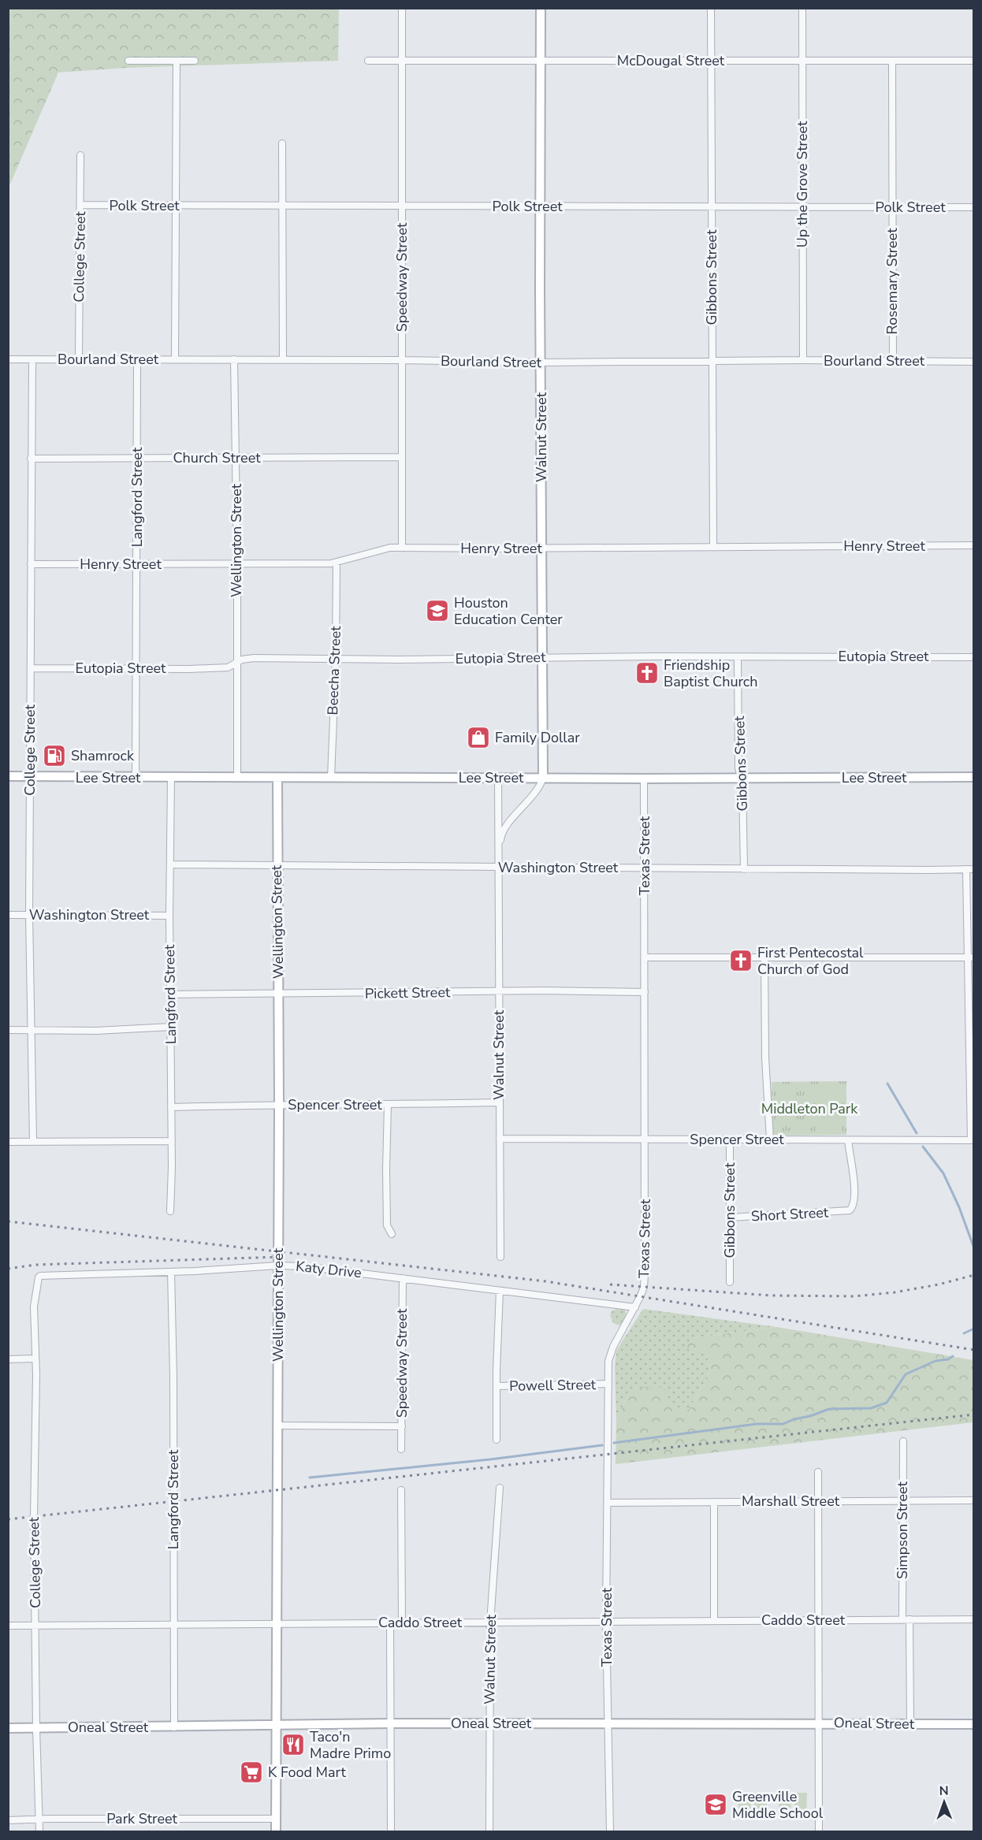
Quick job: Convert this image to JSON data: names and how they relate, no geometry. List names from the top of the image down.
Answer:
{
  "streets": {
    "street": [
      "McDougal Street",
      "Up the Grove Street",
      "Polk Street",
      "College Street",
      "Speedway Street",
      "Gibbons Street",
      "Rosemary Street",
      "Bourland Street",
      "Walnut Street",
      "Church Street",
      "Langford Street",
      "Wellington Street",
      "Henry Street",
      "Eutopia Street",
      "Beecha Street",
      "Lee Street",
      "Texas Street",
      "Washington Street",
      "Pickett Street",
      "Spencer Street",
      "Short Street",
      "Katy Drive",
      "Powell Street",
      "Marshall Street",
      "Simpson Street",
      "Caddo Street",
      "Oneal Street",
      "Park Street"
    ]
  },
  "crossings": [
    ["McDougal Street", "Up the Grove Street"],
    ["McDougal Street", "Speedway Street"],
    ["McDougal Street", "Gibbons Street"],
    ["McDougal Street", "Rosemary Street"],
    ["McDougal Street", "Walnut Street"],
    ["Up the Grove Street", "Polk Street"],
    ["Up the Grove Street", "Bourland Street"],
    ["Polk Street", "College Street"],
    ["Polk Street", "Speedway Street"],
    ["Polk Street", "Gibbons Street"],
    ["Polk Street", "Rosemary Street"],
    ["Polk Street", "Walnut Street"],
    ["College Street", "Bourland Street"],
    ["College Street", "Church Street"],
    ["College Street", "Henry Street"],
    ["College Street", "Eutopia Street"],
    ["College Street", "Lee Street"],
    ["College Street", "Washington Street"],
    ["College Street", "Katy Drive"],
    ["College Street", "Caddo Street"],
    ["College Street", "Oneal Street"],
    ["College Street", "Park Street"],
    ["Speedway Street", "Bourland Street"],
    ["Speedway Street", "Church Street"],
    ["Speedway Street", "Henry Street"],
    ["Speedway Street", "Katy Drive"],
    ["Gibbons Street", "Bourland Street"],
    ["Gibbons Street", "Henry Street"],
    ["Gibbons Street", "Eutopia Street"],
    ["Gibbons Street", "Lee Street"],
    ["Gibbons Street", "Washington Street"],
    ["Gibbons Street", "Spencer Street"],
    ["Gibbons Street", "Short Street"],
    ["Rosemary Street", "Bourland Street"],
    ["Bourland Street", "Walnut Street"],
    ["Bourland Street", "Langford Street"],
    ["Bourland Street", "Wellington Street"],
    ["Walnut Street", "Henry Street"],
    ["Walnut Street", "Eutopia Street"],
    ["Walnut Street", "Lee Street"],
    ["Walnut Street", "Washington Street"],
    ["Walnut Street", "Pickett Street"],
    ["Walnut Street", "Spencer Street"],
    ["Walnut Street", "Caddo Street"],
    ["Walnut Street", "Oneal Street"],
    ["Church Street", "Langford Street"],
    ["Church Street", "Wellington Street"],
    ["Langford Street", "Henry Street"],
    ["Langford Street", "Eutopia Street"],
    ["Langford Street", "Lee Street"],
    ["Langford Street", "Washington Street"],
    ["Langford Street", "Pickett Street"],
    ["Langford Street", "Spencer Street"],
    ["Langford Street", "Katy Drive"],
    ["Langford Street", "Caddo Street"],
    ["Langford Street", "Oneal Street"],
    ["Wellington Street", "Henry Street"],
    ["Wellington Street", "Eutopia Street"],
    ["Wellington Street", "Lee Street"],
    ["Wellington Street", "Washington Street"],
    ["Wellington Street", "Pickett Street"],
    ["Wellington Street", "Spencer Street"],
    ["Wellington Street", "Katy Drive"],
    ["Wellington Street", "Caddo Street"],
    ["Wellington Street", "Oneal Street"],
    ["Wellington Street", "Park Street"],
    ["Henry Street", "Beecha Street"],
    ["Eutopia Street", "Beecha Street"],
    ["Beecha Street", "Lee Street"],
    ["Lee Street", "Texas Street"],
    ["Texas Street", "Washington Street"],
    ["Texas Street", "Pickett Street"],
    ["Texas Street", "Spencer Street"],
    ["Texas Street", "Katy Drive"],
    ["Texas Street", "Powell Street"],
    ["Texas Street", "Marshall Street"],
    ["Texas Street", "Caddo Street"],
    ["Texas Street", "Oneal Street"],
    ["Spencer Street", "Short Street"],
    ["Marshall Street", "Simpson Street"],
    ["Simpson Street", "Caddo Street"]
  ],
  "parks": ["Middleton Park"],
  "places": {
    "school or university": ["Houston Education Center", "Greenville Middle School"],
    "church": ["Friendship Baptist Church", "First Pentecostal Church of God"],
    "shop": ["Family Dollar"],
    "fuel station": ["Shamrock"],
    "restaurant": ["Taco'n Madre Primo"],
    "supermarket": ["K Food Mart"]
  },
  "north": "top"
}
